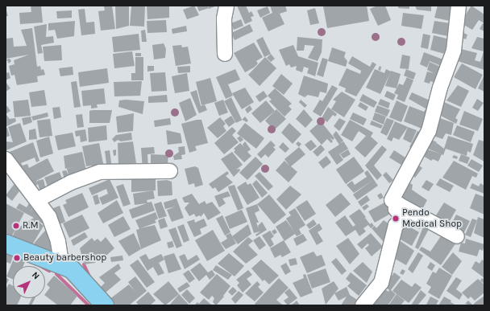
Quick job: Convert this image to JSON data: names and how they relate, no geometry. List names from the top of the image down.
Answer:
{
  "places": ["Pendo Medical Shop", "R.M", "Beauty barbershop"],
  "north": "top right"
}
